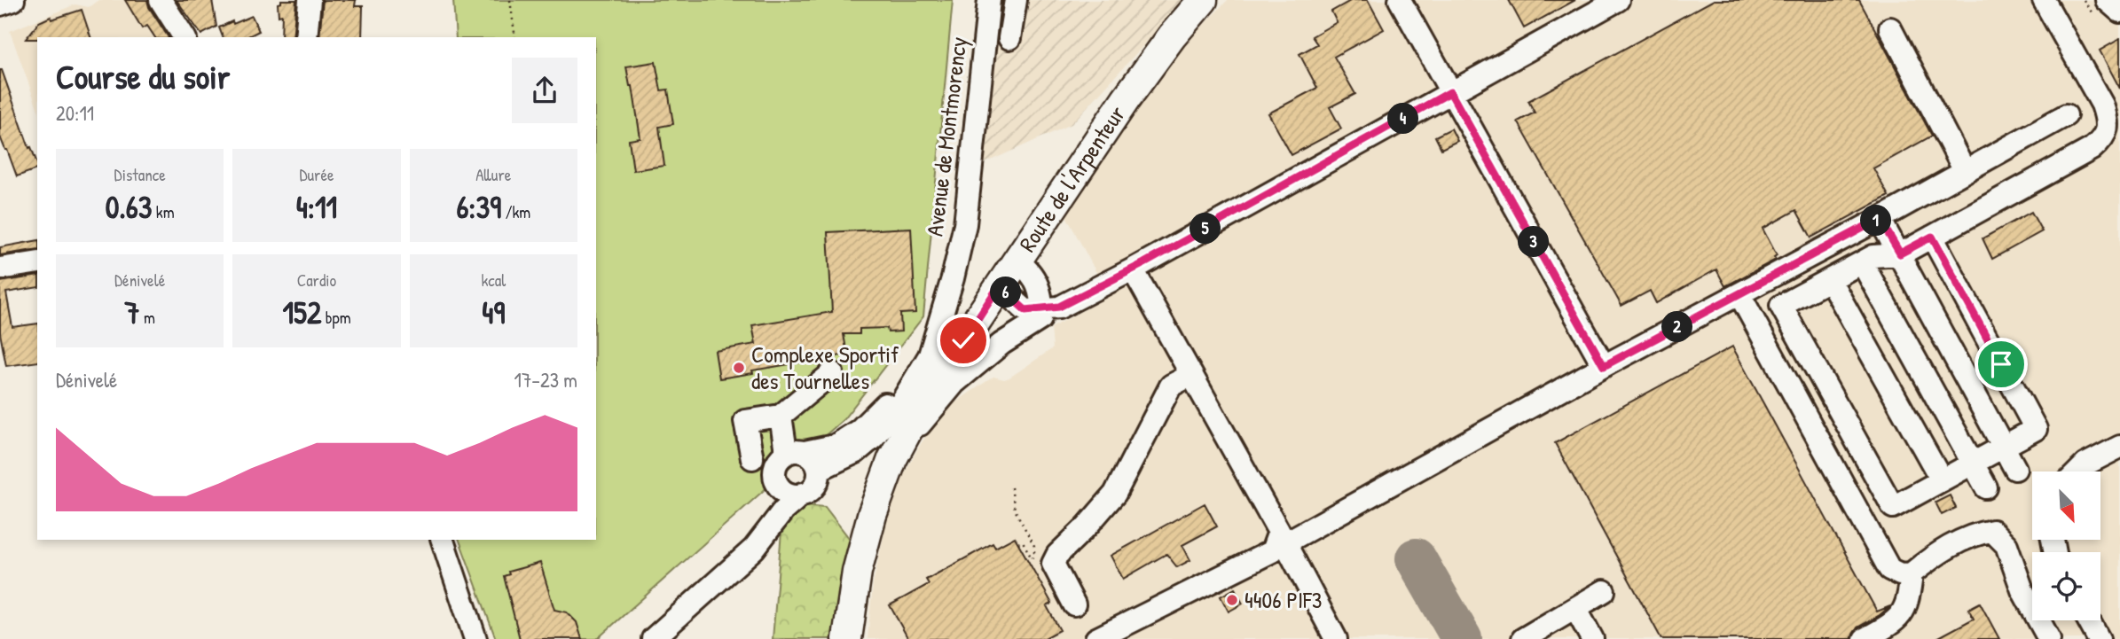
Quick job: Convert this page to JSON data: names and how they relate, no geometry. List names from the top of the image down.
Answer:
{
  "streets": {
    "main road": ["Route de l'Arpenteur"],
    "street": ["Avenue de Montmorency"]
  },
  "places": ["Complexe Sportif des Tournelles", "4406 PIF3"],
  "north": "bottom right",
  "page": {
    "heading": ["Course du soir", "20:11"],
    "pins": [
      "4",
      "1",
      "5",
      "3",
      "6",
      "2"
    ],
    "stats": [
      ["Distance", "0.63 km"],
      ["Durée", "4:11"],
      ["Allure", "6:39 /km"],
      ["Dénivelé", "7 m"],
      ["Cardio", "152 bpm"],
      ["kcal", "49"]
    ],
    "chart": ["Dénivelé", "17–23 m"]
  }
}
